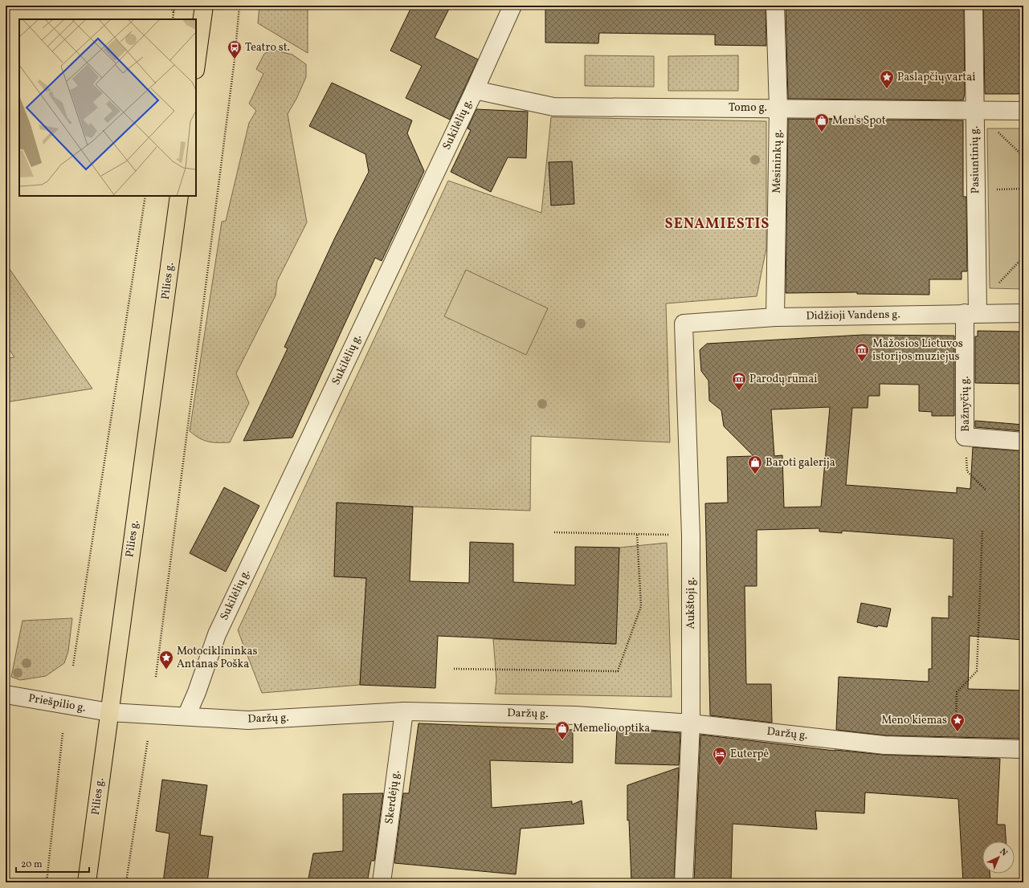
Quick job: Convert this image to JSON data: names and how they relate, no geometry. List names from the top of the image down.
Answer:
{
  "streets": {
    "main road": ["Pilies g."],
    "street": [
      "Tomo g.",
      "Sukilėlių g.",
      "Pasiuntinių g.",
      "Mėsininkų g.",
      "Didžioji Vandens g.",
      "Bažnyčių g.",
      "Aukštoji g.",
      "Priešpilio g.",
      "Daržų g.",
      "Skerdėjų g."
    ]
  },
  "crossings": [
    ["Tomo g.", "Sukilėlių g."],
    ["Tomo g.", "Pasiuntinių g."],
    ["Tomo g.", "Mėsininkų g."],
    ["Sukilėlių g.", "Daržų g."],
    ["Pasiuntinių g.", "Didžioji Vandens g."],
    ["Pasiuntinių g.", "Bažnyčių g."],
    ["Mėsininkų g.", "Didžioji Vandens g."],
    ["Pilies g.", "Priešpilio g."],
    ["Pilies g.", "Daržų g."],
    ["Didžioji Vandens g.", "Bažnyčių g."],
    ["Didžioji Vandens g.", "Aukštoji g."],
    ["Aukštoji g.", "Daržų g."],
    ["Priešpilio g.", "Daržų g."],
    ["Daržų g.", "Skerdėjų g."]
  ],
  "districts": ["SENAMIESTIS"],
  "places": {
    "bus stop": ["Teatro st."],
    "place": ["Paslapčių vartai", "Motociklininkas Antanas Poška", "Meno kiemas"],
    "shop": ["Men's Spot", "Baroti galerija", "Memelio optika"],
    "museum": ["Mažosios Lietuvos istorijos muziejus", "Parodų rūmai"],
    "hotel": ["Euterpė"]
  },
  "scale_bar": "20 m",
  "north": "top right"
}
